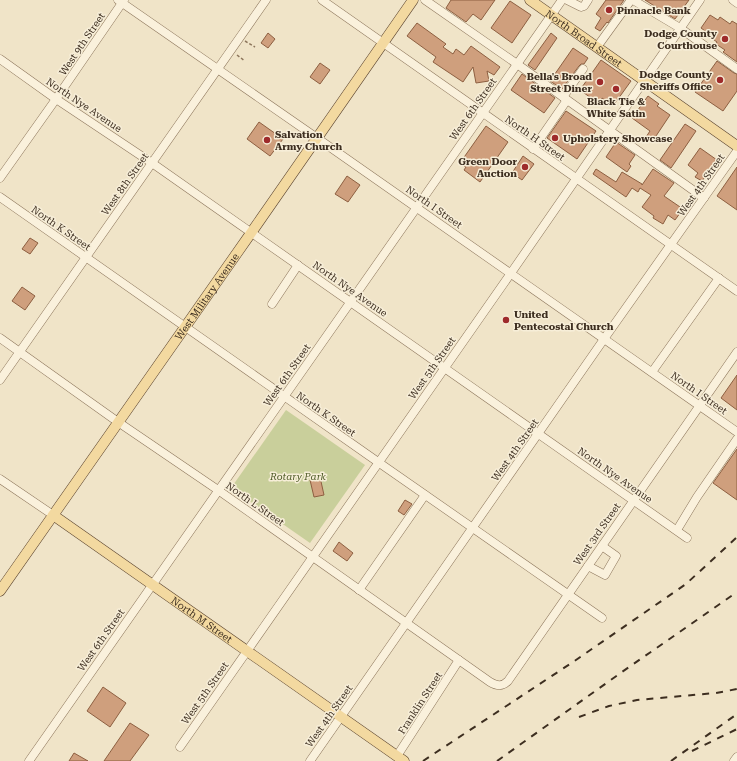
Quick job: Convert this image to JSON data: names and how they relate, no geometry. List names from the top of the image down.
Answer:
{
  "streets": {
    "main road": ["North Broad Street", "West Military Avenue", "North M Street"],
    "street": [
      "West 9th Street",
      "North Nye Avenue",
      "West 6th Street",
      "North H Street",
      "West 8th Street",
      "West 4th Street",
      "North I Street",
      "North K Street",
      "West 5th Street",
      "North L Street",
      "West 3rd Street",
      "Franklin Street"
    ]
  },
  "crossings": [
    ["North Broad Street", "West 6th Street"],
    ["North Broad Street", "West 5th Street"],
    ["West 9th Street", "North Nye Avenue"],
    ["West 9th Street", "North I Street"],
    ["North Nye Avenue", "West 6th Street"],
    ["North Nye Avenue", "West 8th Street"],
    ["North Nye Avenue", "West 4th Street"],
    ["North Nye Avenue", "West Military Avenue"],
    ["North Nye Avenue", "West 5th Street"],
    ["North Nye Avenue", "West 3rd Street"],
    ["West 6th Street", "North H Street"],
    ["West 6th Street", "North I Street"],
    ["West 6th Street", "North K Street"],
    ["West 6th Street", "North L Street"],
    ["West 6th Street", "North M Street"],
    ["North H Street", "West 4th Street"],
    ["North H Street", "West Military Avenue"],
    ["North H Street", "West 5th Street"],
    ["West 8th Street", "North I Street"],
    ["West 8th Street", "North K Street"],
    ["West 8th Street", "North L Street"],
    ["West 4th Street", "North I Street"],
    ["West 4th Street", "North K Street"],
    ["West 4th Street", "North L Street"],
    ["West 4th Street", "North M Street"],
    ["North I Street", "West Military Avenue"],
    ["North I Street", "West 5th Street"],
    ["North I Street", "West 3rd Street"],
    ["North K Street", "West Military Avenue"],
    ["North K Street", "West 5th Street"],
    ["North K Street", "West 3rd Street"],
    ["West Military Avenue", "North L Street"],
    ["West Military Avenue", "North M Street"],
    ["West 5th Street", "North L Street"],
    ["West 5th Street", "North M Street"],
    ["North L Street", "West 3rd Street"],
    ["North L Street", "Franklin Street"],
    ["North M Street", "Franklin Street"]
  ],
  "parks": ["Rotary Park"],
  "places": [
    "Pinnacle Bank",
    "Dodge County Courthouse",
    "Dodge County Sheriffs Office",
    "Bella's Broad Street Diner",
    "Black Tie & White Satin",
    "Upholstery Showcase",
    "Salvation Army Church",
    "Green Door Auction",
    "United Pentecostal Church"
  ]
}
